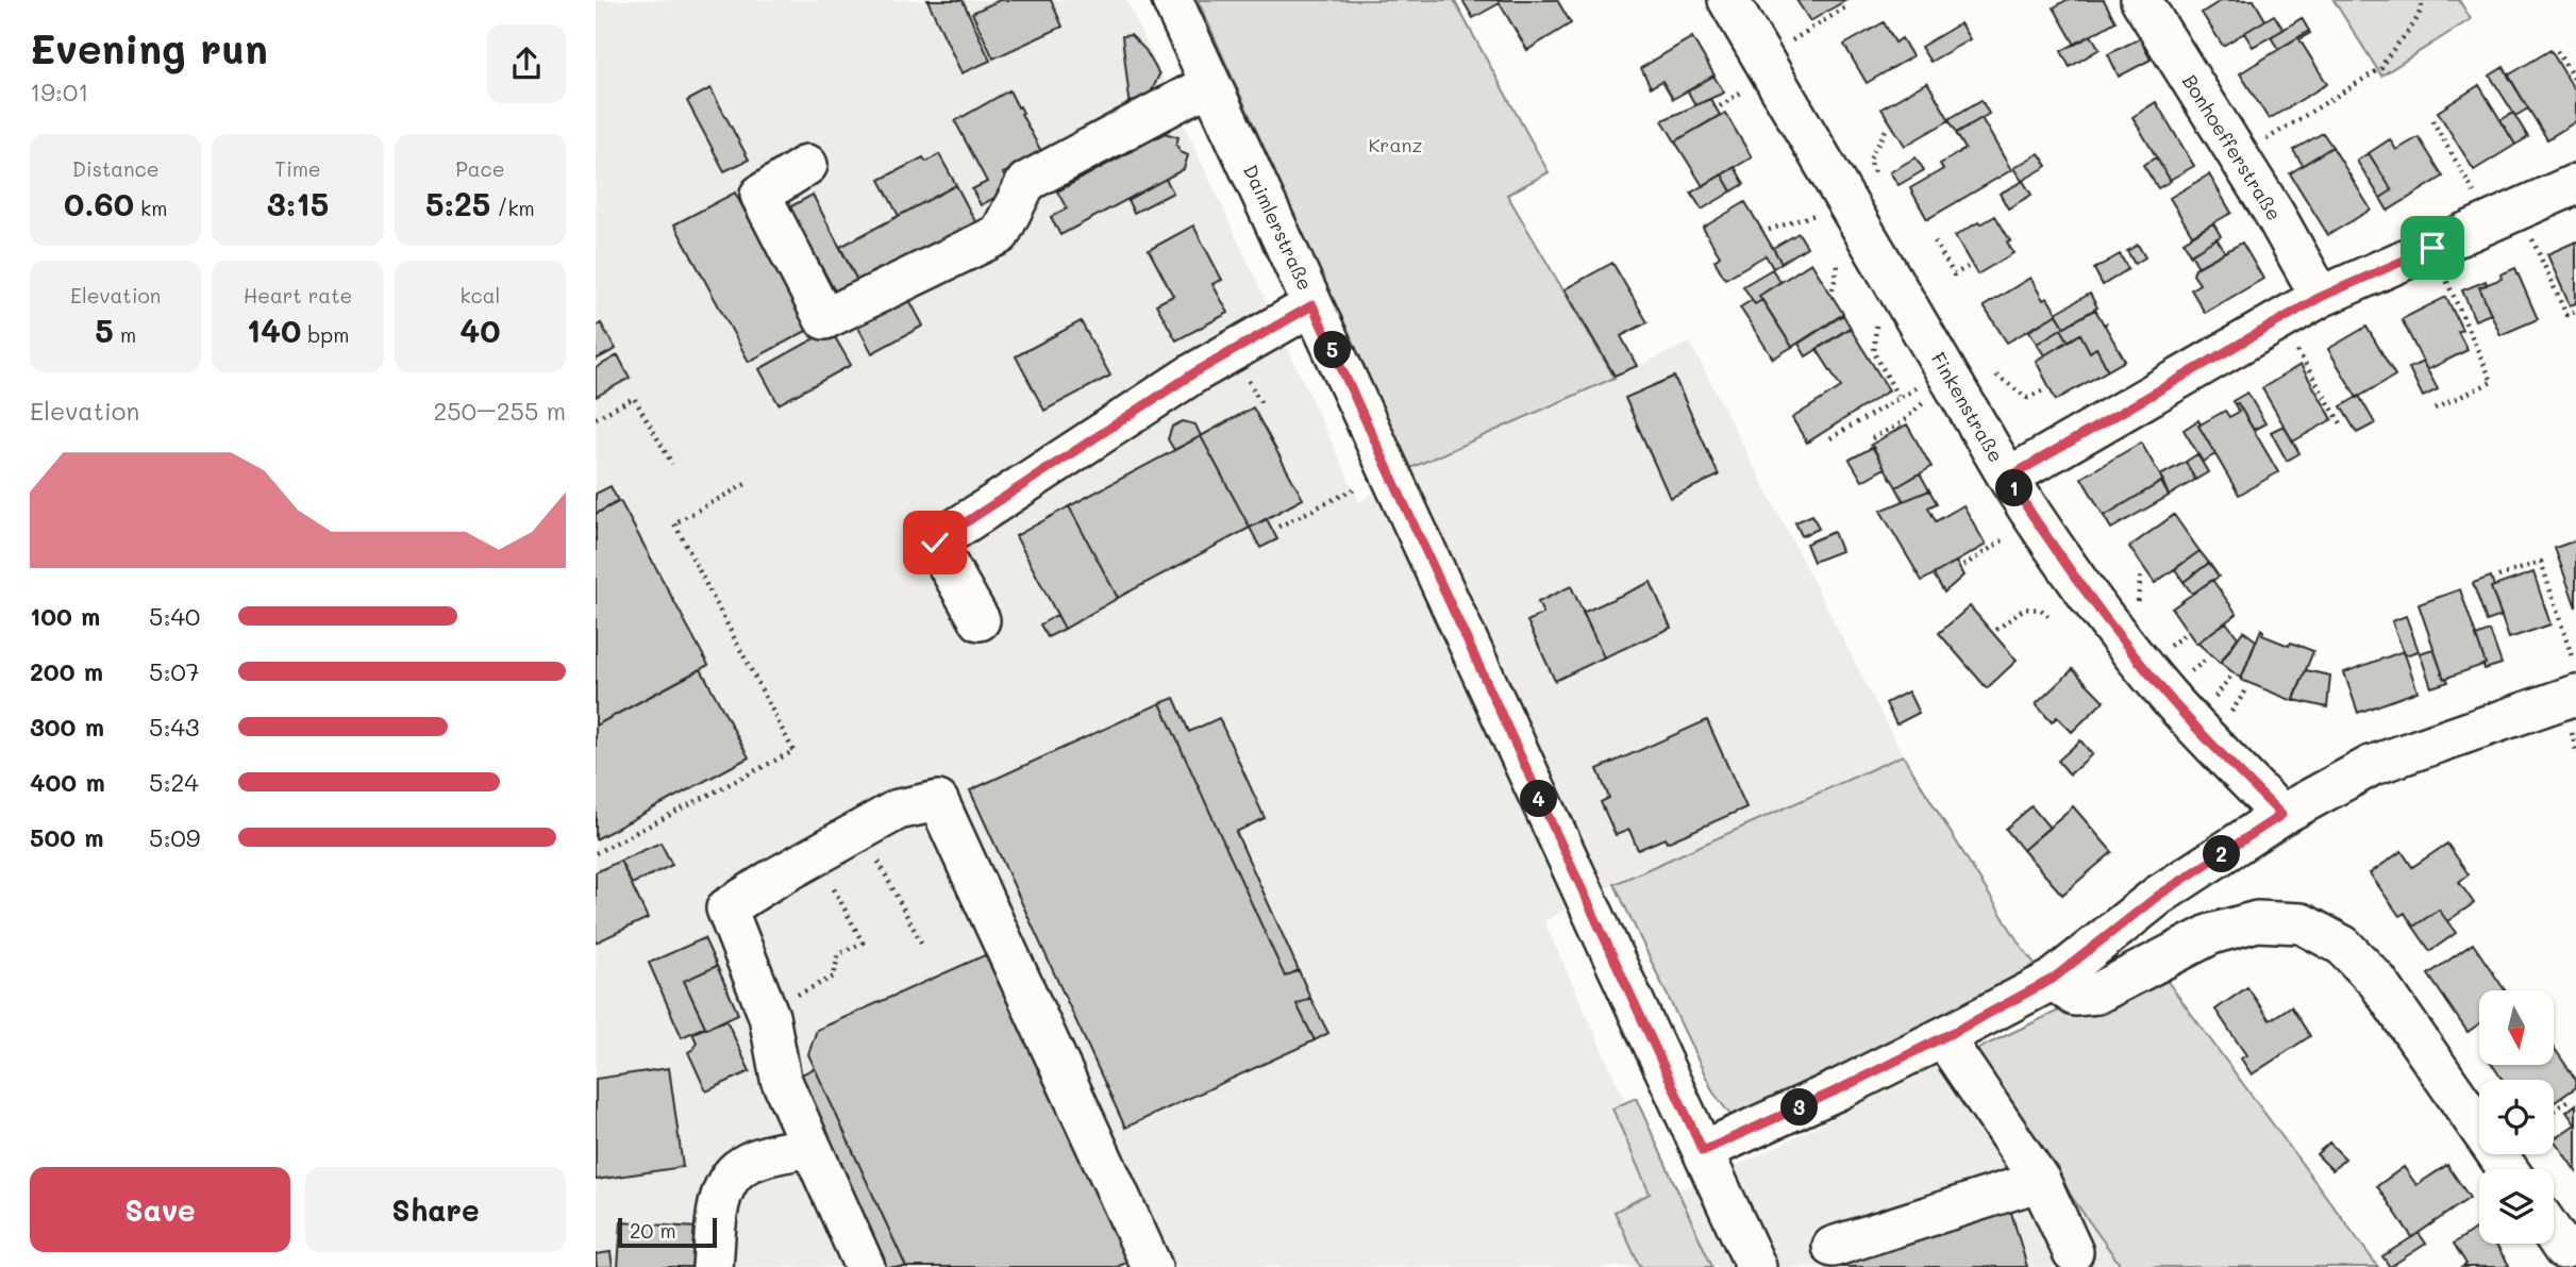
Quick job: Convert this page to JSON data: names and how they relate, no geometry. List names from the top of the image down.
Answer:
{
  "streets": {
    "street": ["Bonhoefferstraße", "Daimlerstraße", "Finkenstraße"]
  },
  "parks": ["Kranz"],
  "scale_bar": "20 m",
  "north": "bottom",
  "page": {
    "heading": ["Evening run", "19:01"],
    "stats": [
      ["Distance", "0.60 km"],
      ["Time", "3:15"],
      ["Pace", "5:25 /km"],
      ["Elevation", "5 m"],
      ["Heart rate", "140 bpm"],
      ["kcal", "40"]
    ],
    "pins": [
      "5",
      "1",
      "4",
      "2",
      "3"
    ],
    "chart": ["Elevation", "250–255 m"],
    "list": [
      {
        "name": "100 m",
        "note": "5:40"
      },
      {
        "name": "200 m",
        "note": "5:07"
      },
      {
        "name": "300 m",
        "note": "5:43"
      },
      {
        "name": "400 m",
        "note": "5:24"
      },
      {
        "name": "500 m",
        "note": "5:09"
      }
    ],
    "buttons": ["Save", "Share"],
    "scale": "20 m"
  }
}
